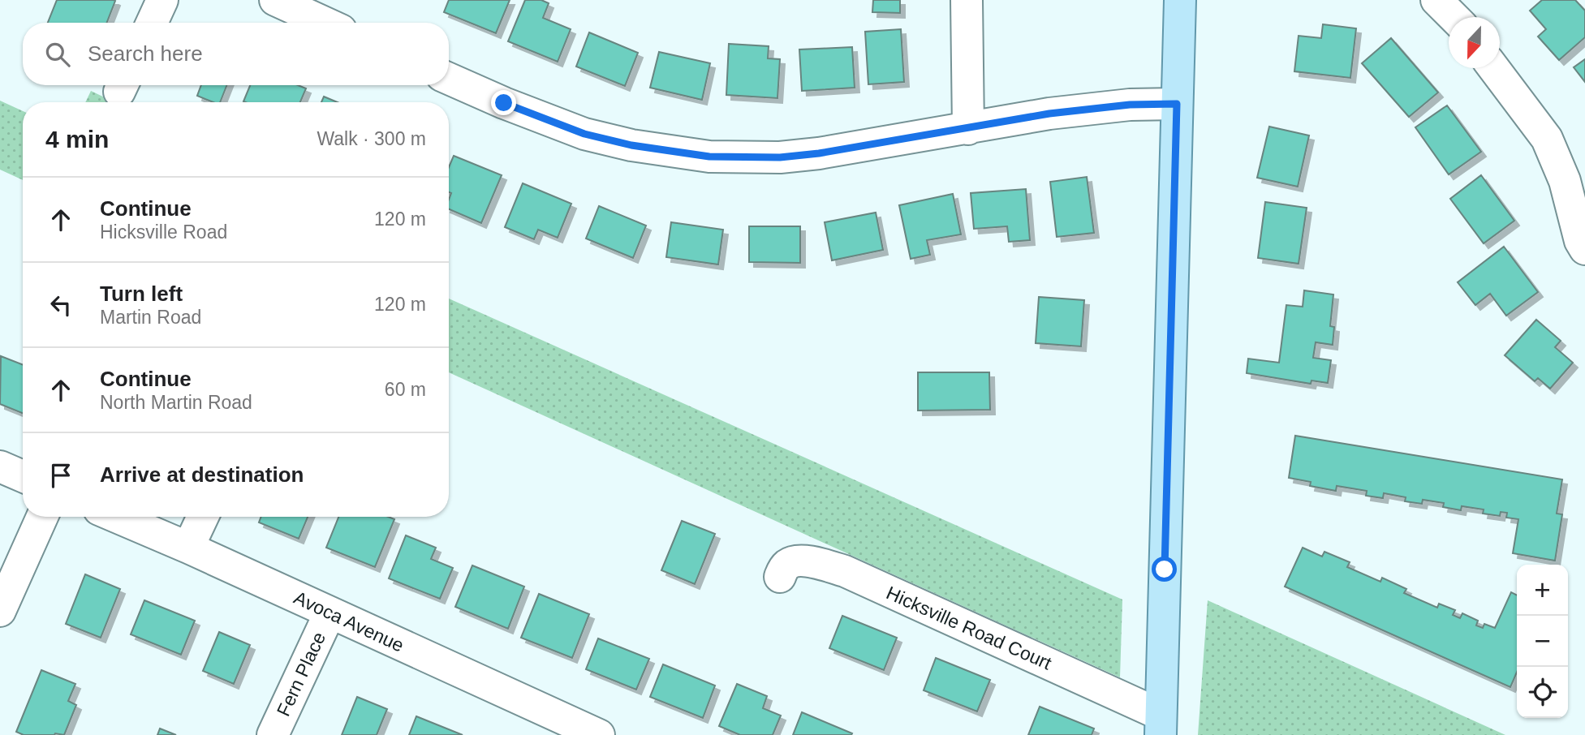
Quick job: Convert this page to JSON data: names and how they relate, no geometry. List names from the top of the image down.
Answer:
{
  "streets": {
    "street": ["Avoca Avenue", "Hicksville Road Court", "Fern Place"]
  },
  "crossings": [
    ["Avoca Avenue", "Fern Place"]
  ],
  "north": "bottom",
  "page": {
    "search": "Search here",
    "heading": ["4 min", "Walk · 300 m"],
    "list": [
      ["Continue", "Hicksville Road", "120 m"],
      ["Turn left", "Martin Road", "120 m"],
      ["Continue", "North Martin Road", "60 m"],
      "Arrive at destination"
    ],
    "map_buttons": ["+", "−"]
  }
}
